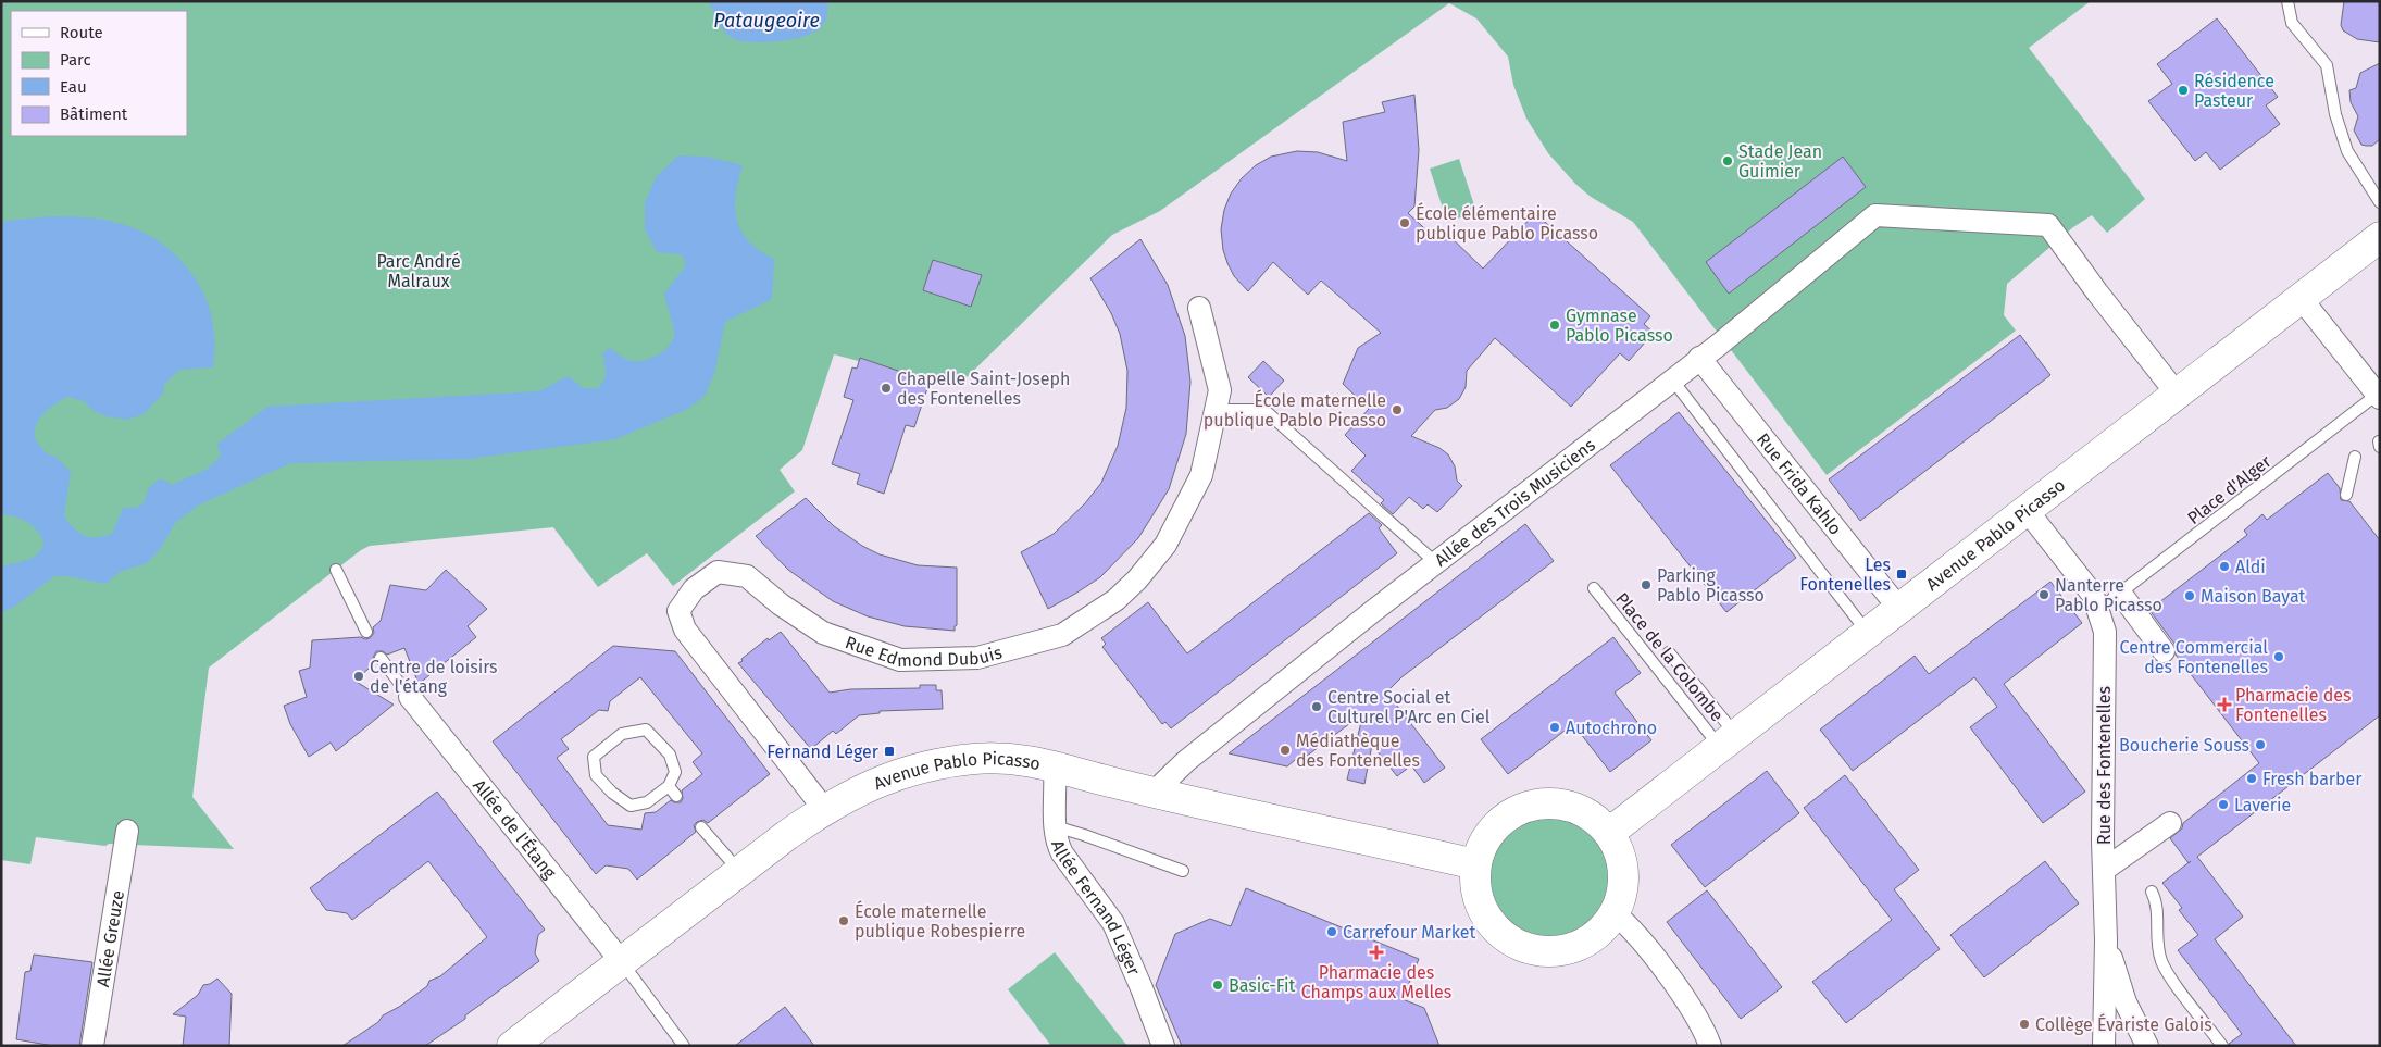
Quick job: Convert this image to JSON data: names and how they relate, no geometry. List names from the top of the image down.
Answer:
{
  "streets": {
    "street": [
      "Rue Frida Kahlo",
      "Allée des Trois Musiciens",
      "Avenue Pablo Picasso",
      "Rue Edmond Dubuis",
      "Rue des Fontenelles",
      "Allée de l'Étang",
      "Allée Fernand Léger",
      "Allée Greuze"
    ],
    "lane": ["Place d'Alger", "Place de la Colombe"]
  },
  "crossings": [
    ["Rue Frida Kahlo", "Allée des Trois Musiciens"],
    ["Rue Frida Kahlo", "Avenue Pablo Picasso"],
    ["Place d'Alger", "Rue des Fontenelles"],
    ["Allée des Trois Musiciens", "Avenue Pablo Picasso"],
    ["Avenue Pablo Picasso", "Rue Edmond Dubuis"],
    ["Avenue Pablo Picasso", "Place de la Colombe"],
    ["Avenue Pablo Picasso", "Rue des Fontenelles"],
    ["Avenue Pablo Picasso", "Allée de l'Étang"],
    ["Avenue Pablo Picasso", "Allée Fernand Léger"]
  ],
  "water": ["Pataugeoire"],
  "parks": ["Parc André Malraux"],
  "places": {
    "other": [
      "Résidence Pasteur",
      "Stade Jean Guimier",
      "École élémentaire publique Pablo Picasso",
      "Gymnase Pablo Picasso",
      "Chapelle Saint-Joseph des Fontenelles",
      "École maternelle publique Pablo Picasso",
      "Aldi",
      "Parking Pablo Picasso",
      "Nanterre Pablo Picasso",
      "Maison Bayat",
      "Centre Commercial des Fontenelles",
      "Centre de loisirs de l'étang",
      "Centre Social et Culturel P'Arc en Ciel",
      "Autochrono",
      "Boucherie Souss",
      "Médiathèque des Fontenelles",
      "Fresh barber",
      "Laverie",
      "École maternelle publique Robespierre",
      "Carrefour Market",
      "Basic-Fit",
      "Collège Évariste Galois"
    ],
    "transit": ["Les Fontenelles", "Fernand Léger"],
    "health": ["Pharmacie des Fontenelles", "Pharmacie des Champs aux Melles"]
  },
  "legend": [
    "Route",
    "Parc",
    "Eau",
    "Bâtiment"
  ]
}
